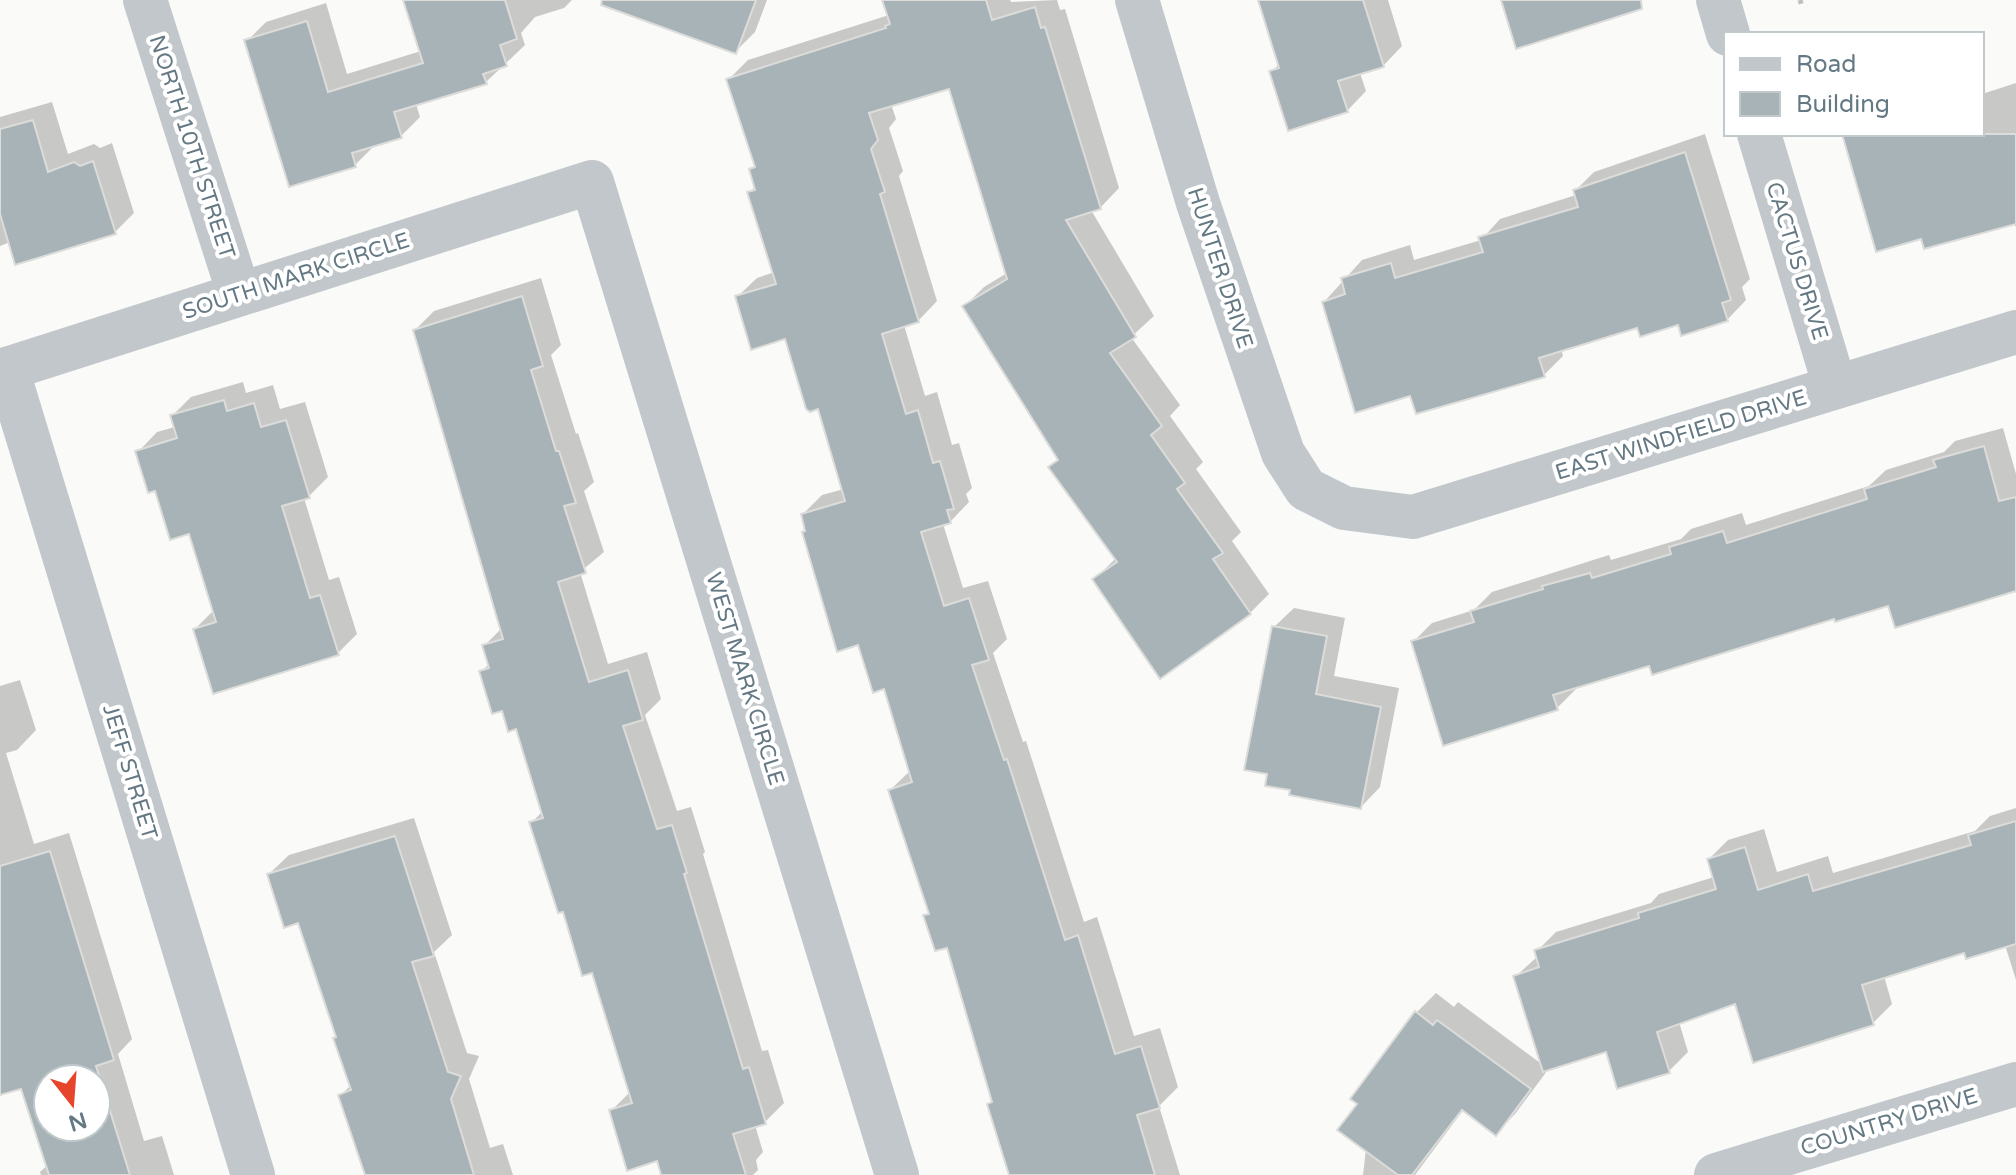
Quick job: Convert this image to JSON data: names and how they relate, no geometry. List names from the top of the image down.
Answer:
{
  "streets": {
    "street": [
      "NORTH 10TH STREET",
      "CACTUS DRIVE",
      "HUNTER DRIVE",
      "SOUTH MARK CIRCLE",
      "EAST WINDFIELD DRIVE",
      "WEST MARK CIRCLE",
      "JEFF STREET",
      "COUNTRY DRIVE"
    ]
  },
  "crossings": [
    ["NORTH 10TH STREET", "SOUTH MARK CIRCLE"],
    ["CACTUS DRIVE", "EAST WINDFIELD DRIVE"],
    ["HUNTER DRIVE", "EAST WINDFIELD DRIVE"],
    ["SOUTH MARK CIRCLE", "WEST MARK CIRCLE"],
    ["SOUTH MARK CIRCLE", "JEFF STREET"]
  ],
  "legend": ["Road", "Building"],
  "north": "bottom"
}
